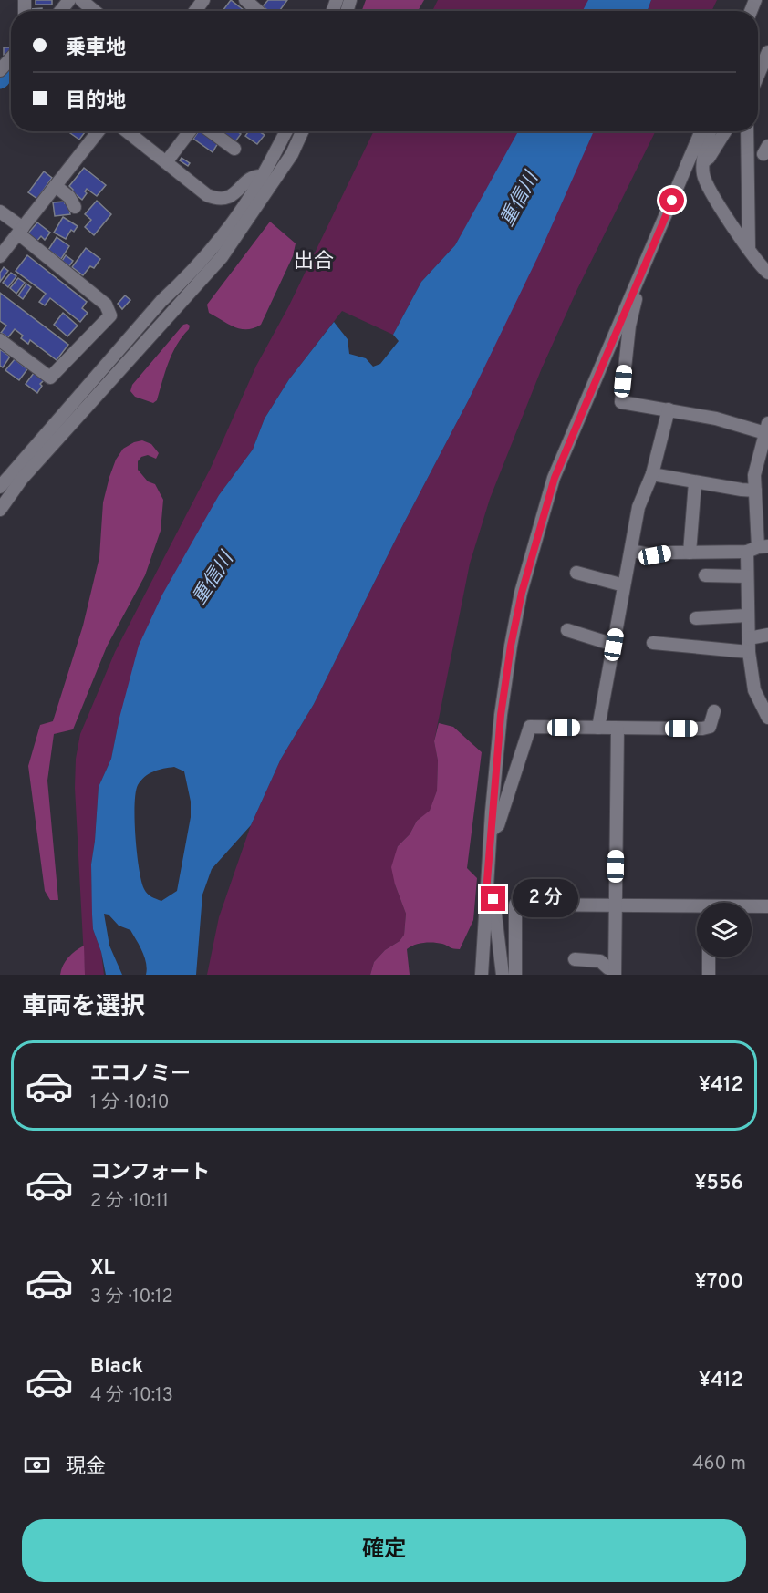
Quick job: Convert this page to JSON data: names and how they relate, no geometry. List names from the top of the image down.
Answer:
{
  "districts": ["出合"],
  "water": ["重信川"],
  "page": {
    "banner": ["乗車地", "目的地"],
    "bubble": "2 分",
    "heading": "車両を選択",
    "list": [
      {
        "name": "エコノミー",
        "note": "1 分 · 10:10",
        "value": "¥412"
      },
      {
        "name": "コンフォート",
        "note": "2 分 · 10:11",
        "value": "¥556"
      },
      {
        "name": "XL",
        "note": "3 分 · 10:12",
        "value": "¥700"
      },
      {
        "name": "Black",
        "note": "4 分 · 10:13",
        "value": "¥412"
      }
    ],
    "pay": ["現金", "460 m"],
    "buttons": "確定"
  }
}
